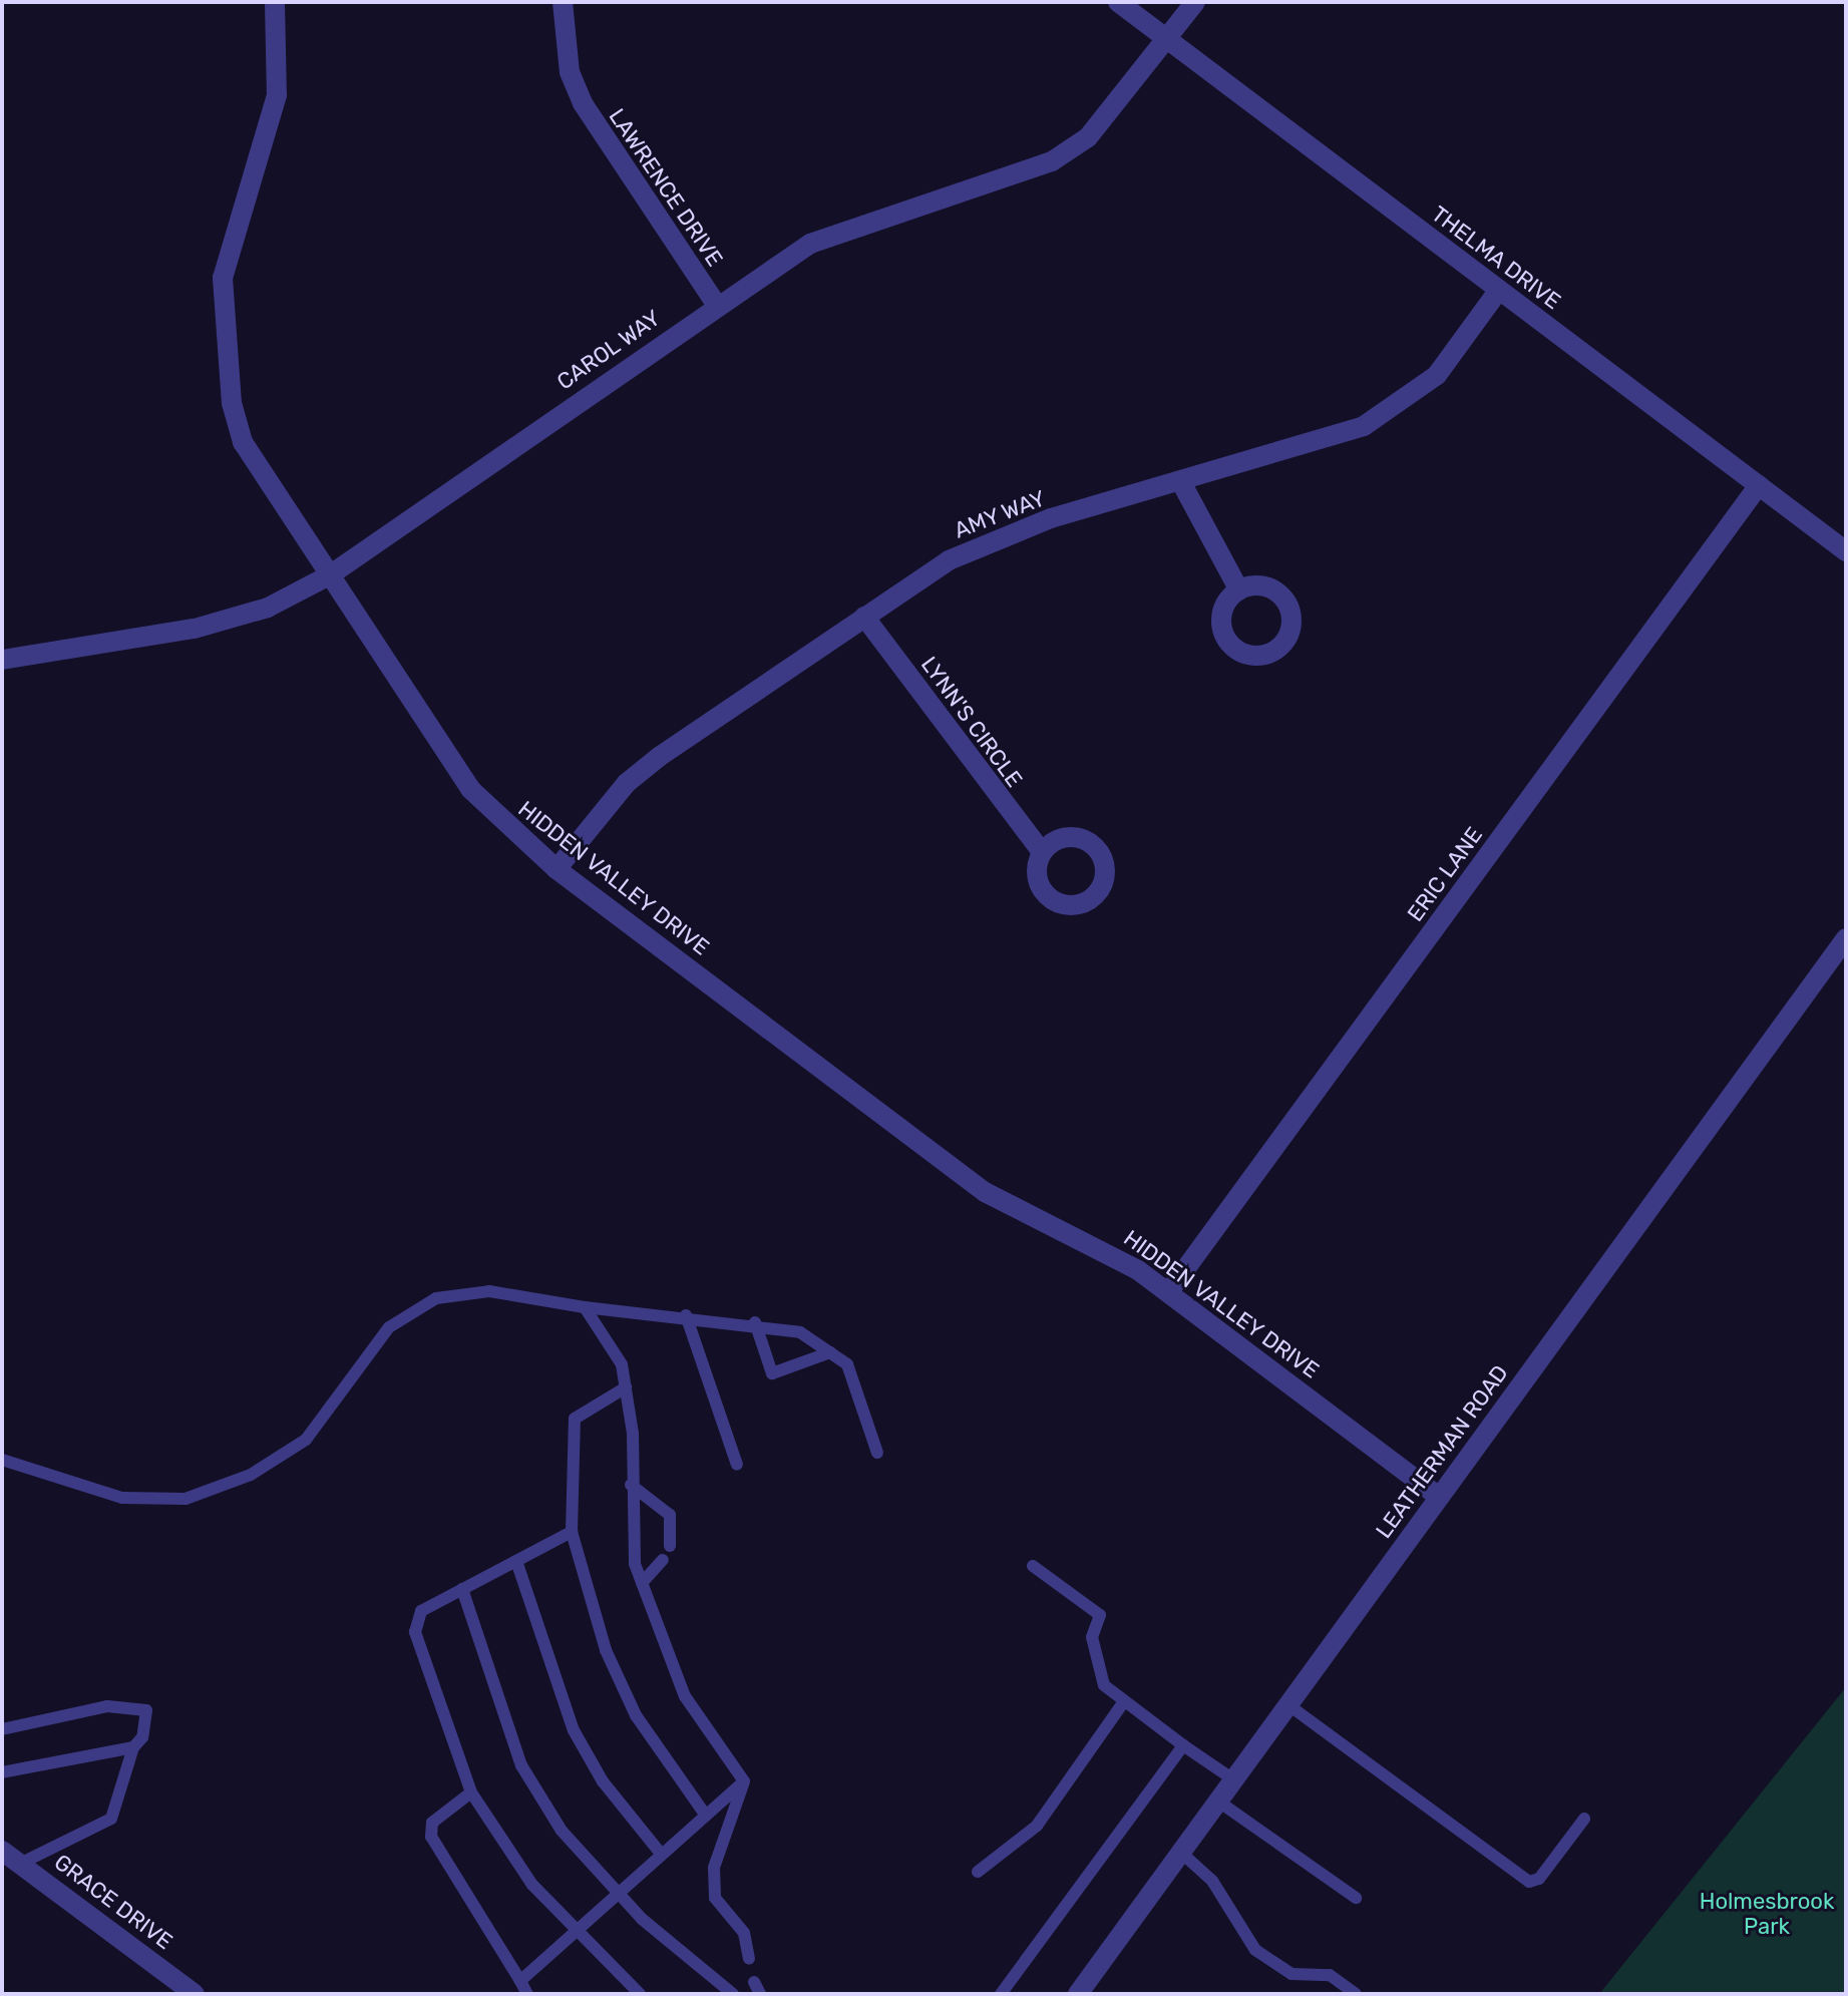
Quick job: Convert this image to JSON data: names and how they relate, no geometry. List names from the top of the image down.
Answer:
{
  "streets": {
    "street": [
      "LAWRENCE DRIVE",
      "THELMA DRIVE",
      "CAROL WAY",
      "AMY WAY",
      "LYNN'S CIRCLE",
      "ERIC LANE",
      "HIDDEN VALLEY DRIVE",
      "LEATHERMAN ROAD",
      "GRACE DRIVE"
    ]
  },
  "crossings": [
    ["LAWRENCE DRIVE", "CAROL WAY"],
    ["THELMA DRIVE", "CAROL WAY"],
    ["THELMA DRIVE", "AMY WAY"],
    ["THELMA DRIVE", "ERIC LANE"],
    ["CAROL WAY", "HIDDEN VALLEY DRIVE"],
    ["AMY WAY", "LYNN'S CIRCLE"],
    ["AMY WAY", "HIDDEN VALLEY DRIVE"],
    ["ERIC LANE", "HIDDEN VALLEY DRIVE"],
    ["HIDDEN VALLEY DRIVE", "LEATHERMAN ROAD"]
  ],
  "parks": ["Holmesbrook Park"]
}
